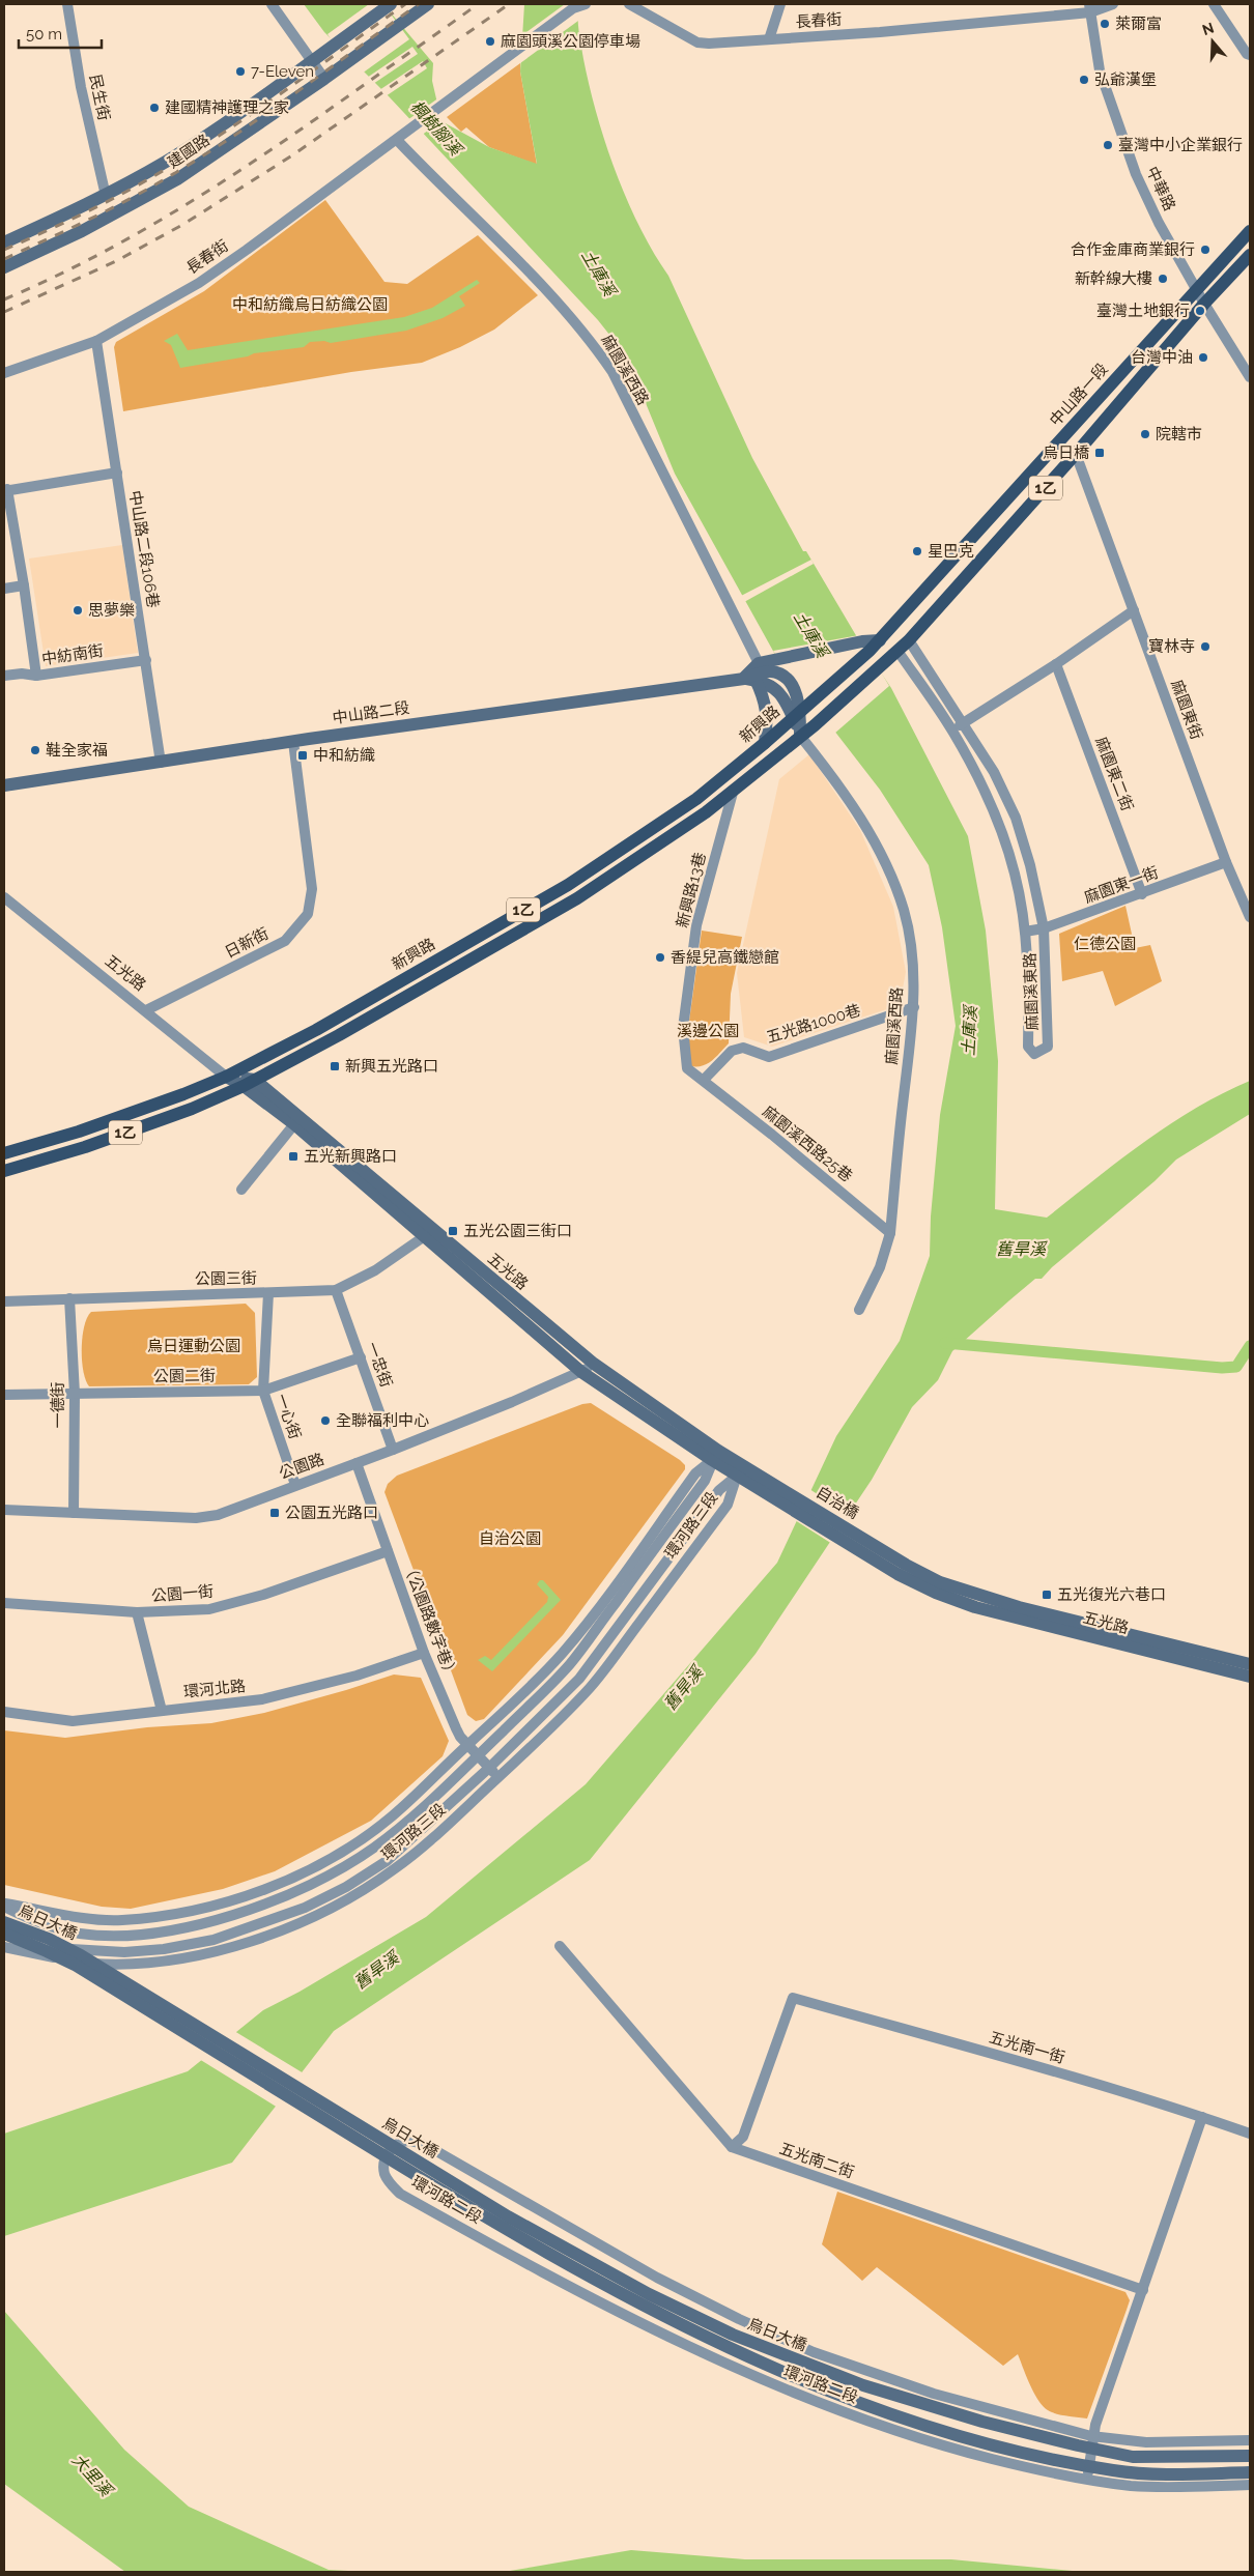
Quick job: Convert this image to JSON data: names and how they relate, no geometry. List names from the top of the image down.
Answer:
{
  "streets": {
    "main road": ["中山路一段", "1乙", "新興路"],
    "street": [
      "長春街",
      "民生街",
      "建國路",
      "中華路",
      "麻園溪西路",
      "中山路二段106巷",
      "中紡南街",
      "麻園東街",
      "中山路二段",
      "麻園東二街",
      "麻園東一街",
      "新興路13巷",
      "日新街",
      "五光路",
      "麻園溪東路",
      "五光路1000巷",
      "麻園溪西路25巷",
      "公園三街",
      "一忠街",
      "公園二街",
      "一德街",
      "一心街",
      "公園路",
      "自治橋",
      "環河路三段",
      "公園一街",
      "（公園路數字巷）",
      "環河北路",
      "烏日大橋",
      "五光南一街",
      "五光南二街",
      "環河路二段"
    ]
  },
  "crossings": [
    ["長春街", "中華路"],
    ["長春街", "麻園溪西路"],
    ["長春街", "中山路二段106巷"],
    ["民生街", "建國路"],
    ["中華路", "中山路一段"],
    ["中華路", "1乙"],
    ["麻園溪西路", "1乙"],
    ["麻園溪西路", "中山路二段"],
    ["麻園溪西路", "五光路1000巷"],
    ["麻園溪西路", "麻園溪西路25巷"],
    ["中山路一段", "1乙"],
    ["1乙", "麻園東街"],
    ["1乙", "中山路二段"],
    ["1乙", "新興路"],
    ["1乙", "新興路13巷"],
    ["1乙", "五光路"],
    ["1乙", "麻園溪東路"],
    ["中山路二段106巷", "中紡南街"],
    ["中山路二段106巷", "中山路二段"],
    ["麻園東街", "麻園東一街"],
    ["中山路二段", "新興路"],
    ["中山路二段", "日新街"],
    ["新興路", "五光路"],
    ["麻園東二街", "麻園東一街"],
    ["麻園東一街", "麻園溪東路"],
    ["新興路13巷", "五光路1000巷"],
    ["新興路13巷", "麻園溪西路25巷"],
    ["日新街", "五光路"],
    ["五光路", "公園三街"],
    ["五光路", "公園路"],
    ["五光路", "自治橋"],
    ["五光路", "環河路三段"],
    ["五光路1000巷", "麻園溪西路25巷"],
    ["公園三街", "一忠街"],
    ["公園三街", "一德街"],
    ["公園三街", "一心街"],
    ["一忠街", "公園二街"],
    ["一忠街", "公園路"],
    ["公園二街", "一德街"],
    ["公園二街", "一心街"],
    ["一德街", "公園路"],
    ["一心街", "公園路"],
    ["公園路", "（公園路數字巷）"],
    ["環河路三段", "（公園路數字巷）"],
    ["環河路三段", "烏日大橋"],
    ["公園一街", "（公園路數字巷）"],
    ["（公園路數字巷）", "環河北路"],
    ["烏日大橋", "環河路二段"],
    ["五光南一街", "五光南二街"]
  ],
  "water": [
    "楓樹腳溪",
    "土庫溪",
    "舊旱溪",
    "大里溪"
  ],
  "parks": [
    "中和紡織烏日紡織公園",
    "仁德公園",
    "溪邊公園",
    "烏日運動公園",
    "自治公園"
  ],
  "places": {
    "other": [
      "萊爾富",
      "麻園頭溪公園停車場",
      "7-Eleven",
      "弘爺漢堡",
      "建國精神護理之家",
      "臺灣中小企業銀行",
      "合作金庫商業銀行",
      "新幹線大樓",
      "臺灣土地銀行",
      "台灣中油",
      "院轄市",
      "星巴克",
      "思夢樂",
      "寶林寺",
      "鞋全家福",
      "香緹兒高鐵戀館",
      "全聯福利中心"
    ],
    "transit": [
      "烏日橋",
      "中和紡織",
      "新興五光路口",
      "五光新興路口",
      "五光公園三街口",
      "公園五光路口",
      "五光復光六巷口"
    ]
  },
  "scale_bar": "50 m",
  "north": "top"
}
